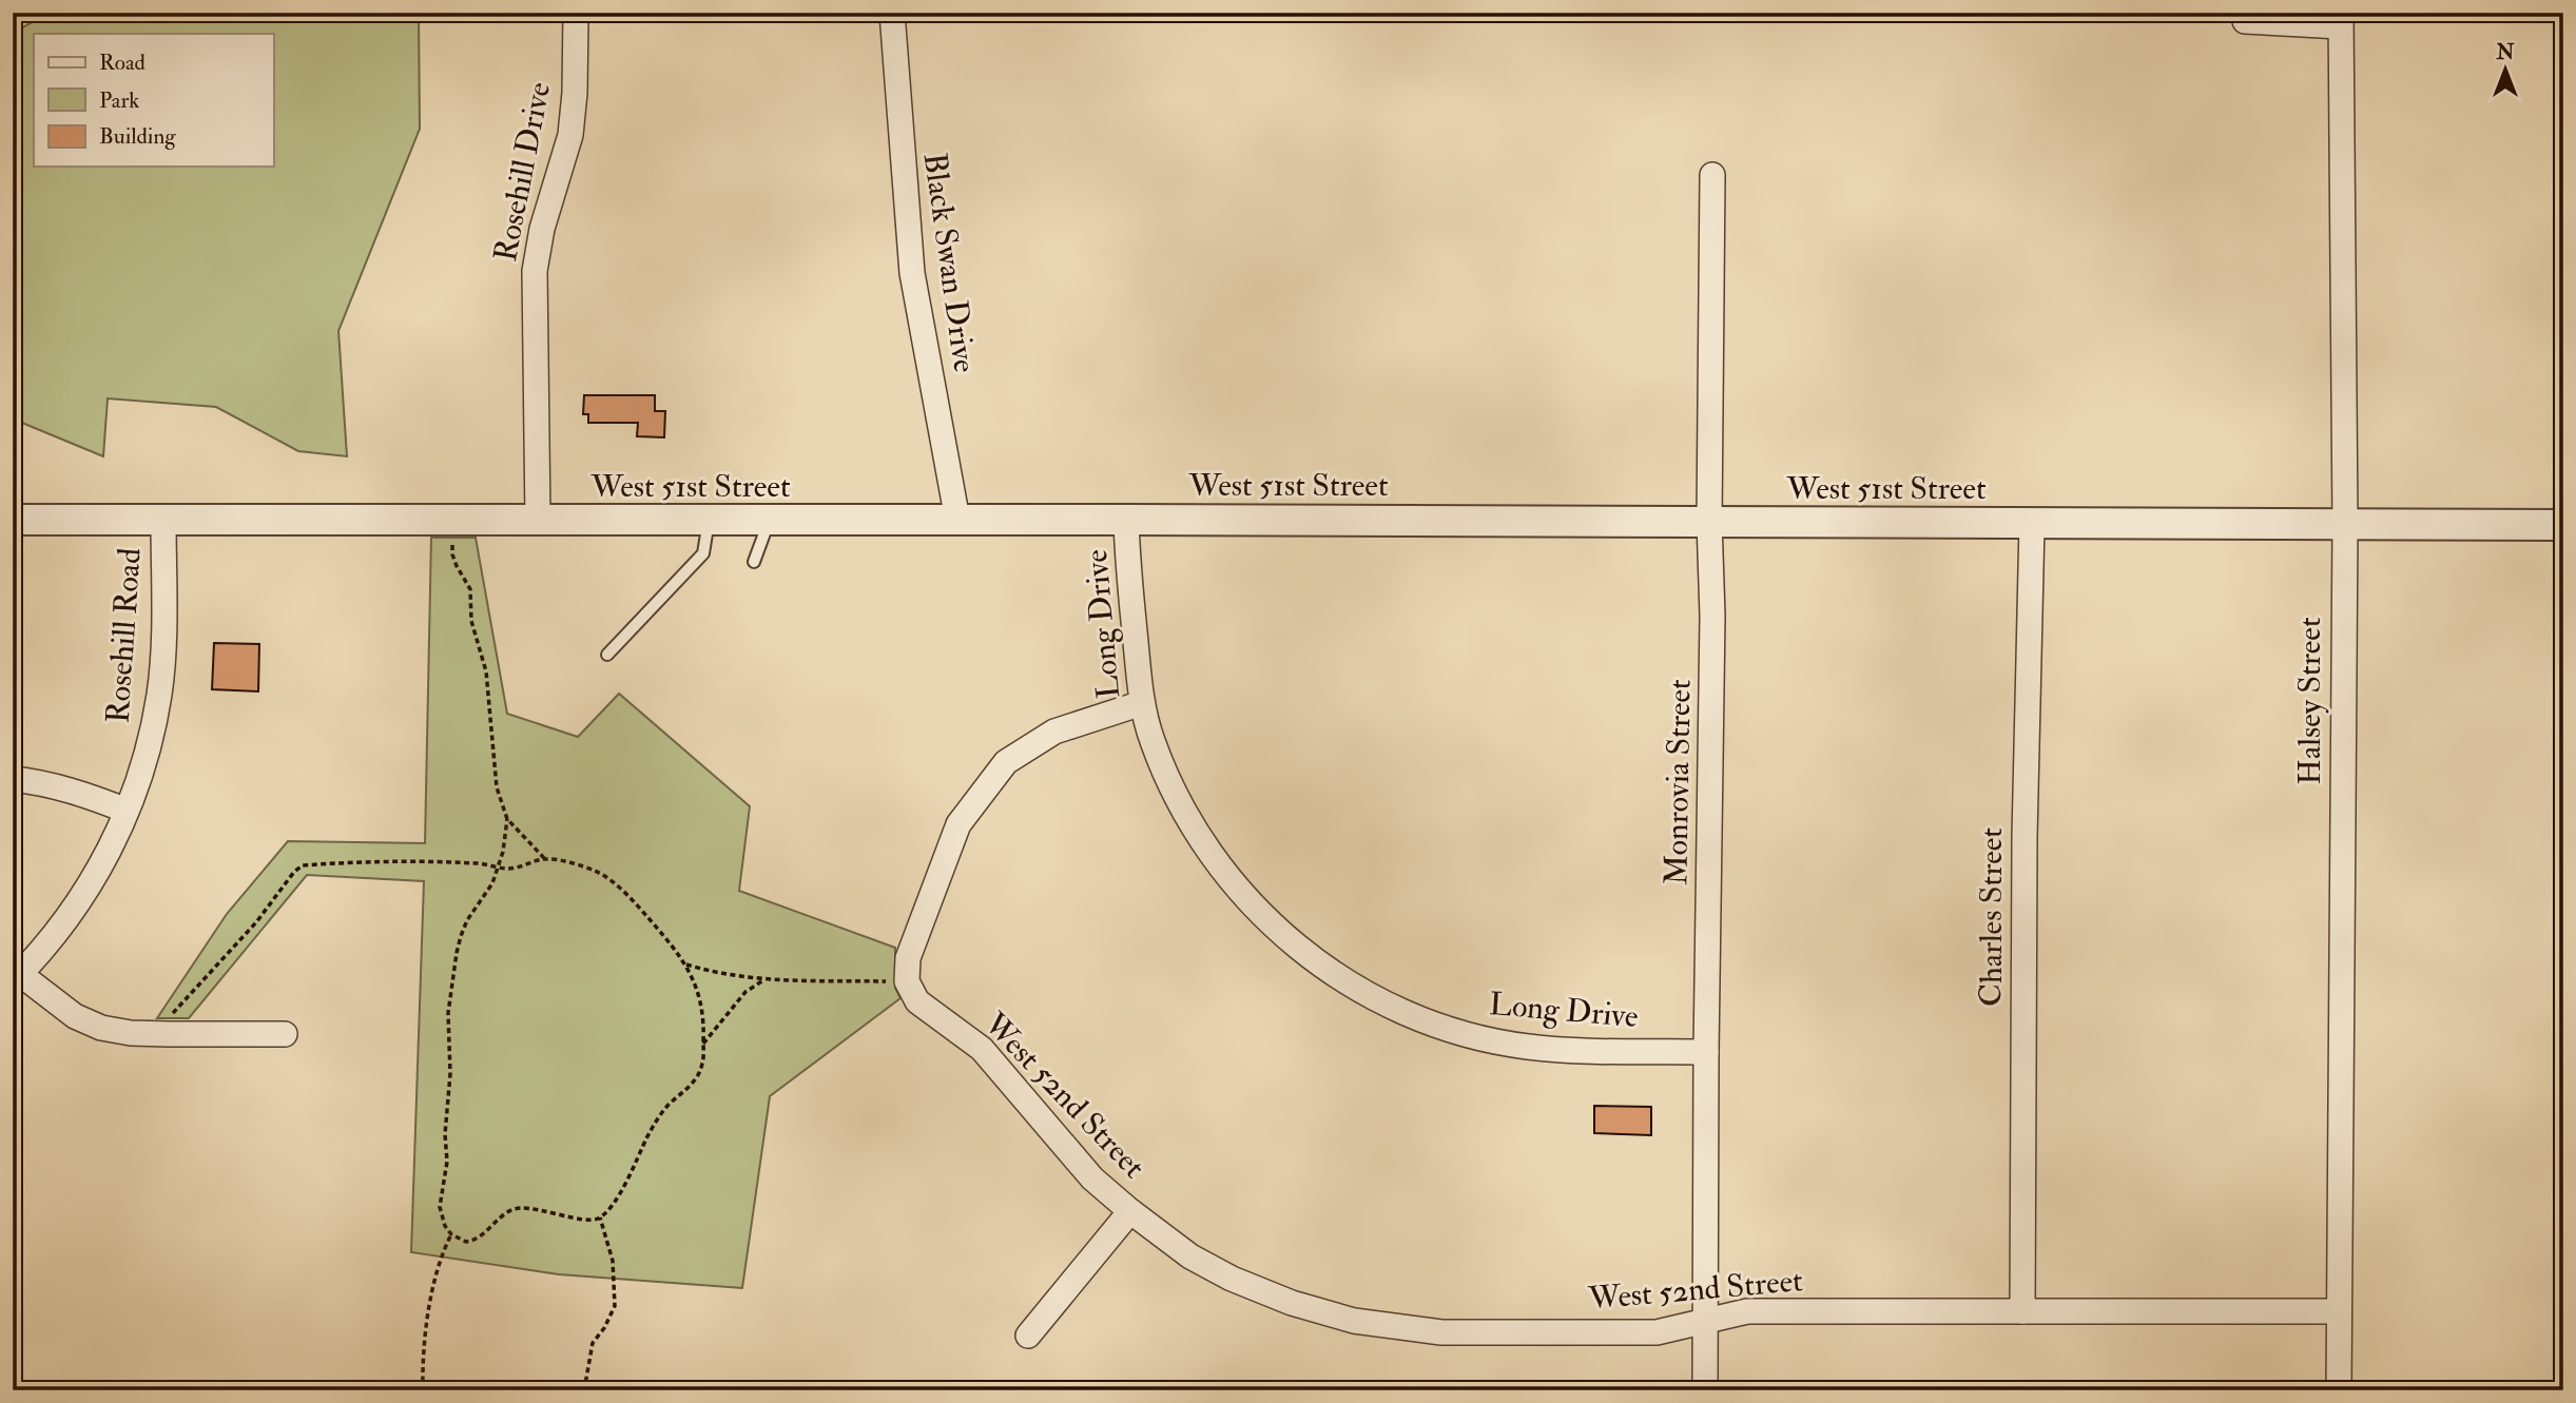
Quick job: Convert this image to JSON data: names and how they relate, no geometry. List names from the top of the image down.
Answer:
{
  "streets": {
    "street": [
      "Rosehill Drive",
      "Black Swan Drive",
      "West 51st Street",
      "Long Drive",
      "Rosehill Road",
      "Halsey Street",
      "Monrovia Street",
      "Charles Street",
      "West 52nd Street"
    ]
  },
  "crossings": [
    ["Rosehill Drive", "West 51st Street"],
    ["Black Swan Drive", "West 51st Street"],
    ["West 51st Street", "Long Drive"],
    ["West 51st Street", "Rosehill Road"],
    ["West 51st Street", "Halsey Street"],
    ["West 51st Street", "Monrovia Street"],
    ["West 51st Street", "Charles Street"],
    ["Long Drive", "Monrovia Street"],
    ["Halsey Street", "West 52nd Street"],
    ["Monrovia Street", "West 52nd Street"],
    ["Charles Street", "West 52nd Street"]
  ],
  "legend": ["Road", "Park", "Building"],
  "north": "top"
}
